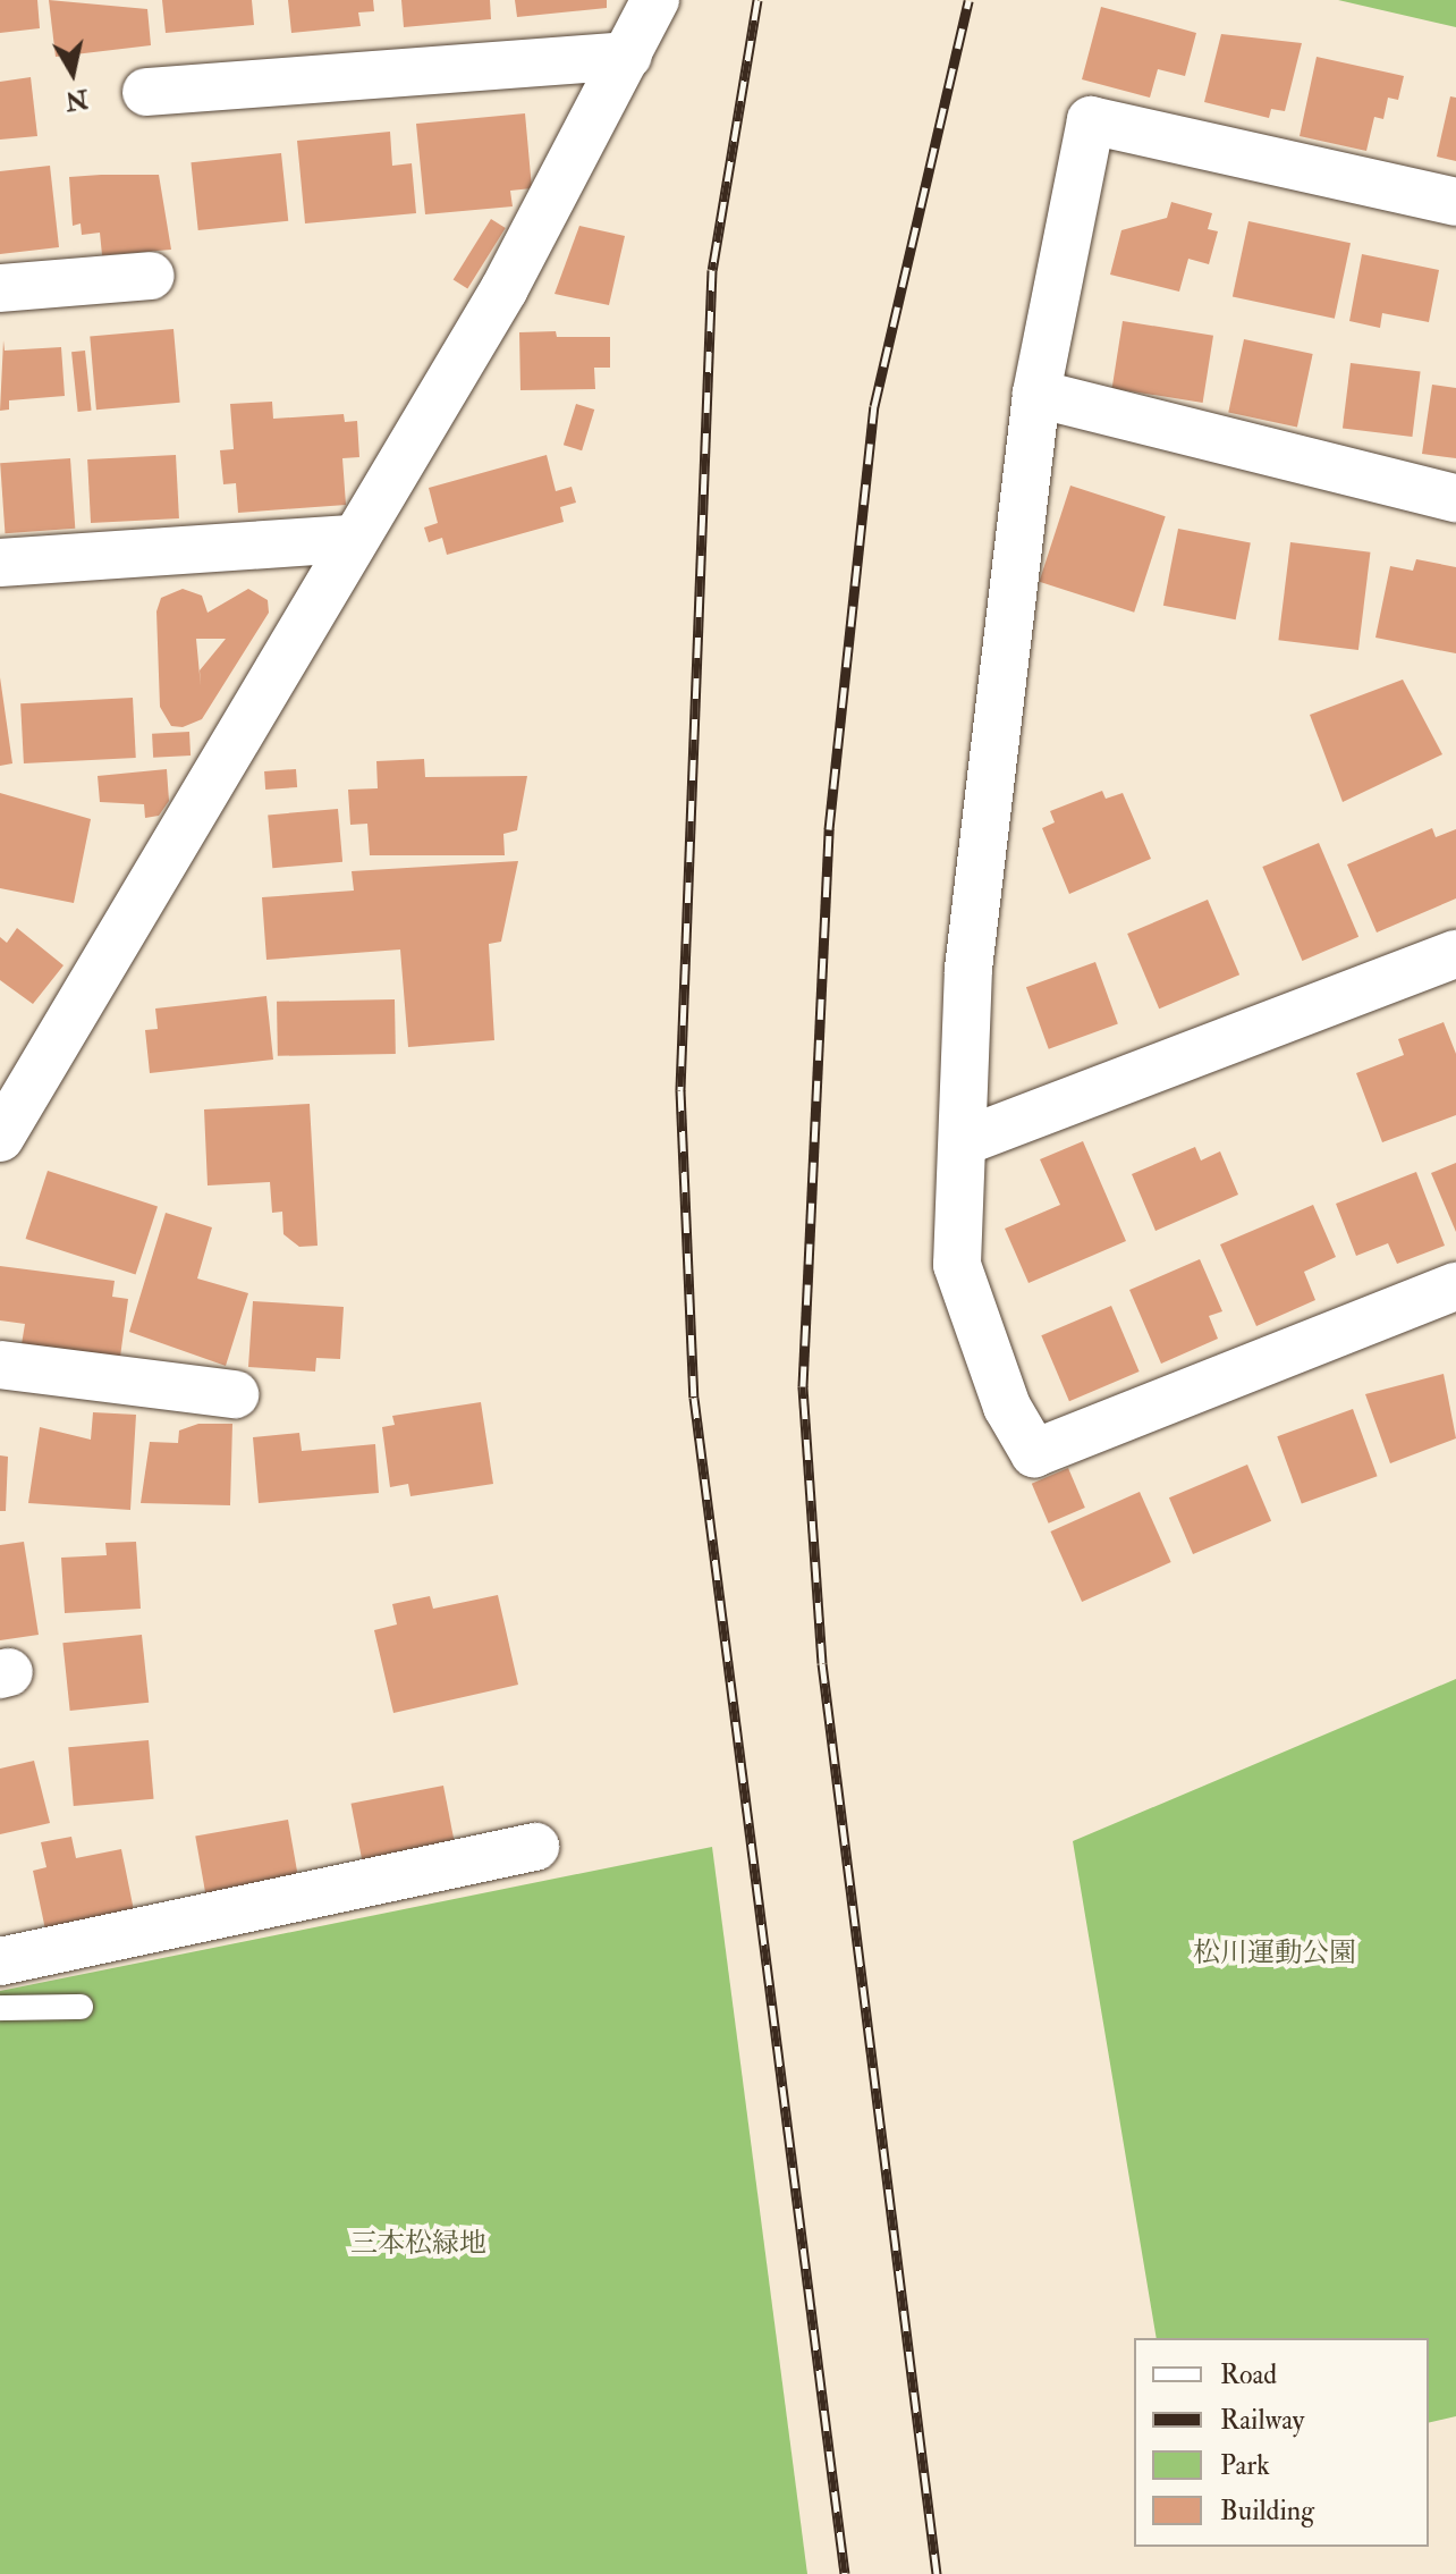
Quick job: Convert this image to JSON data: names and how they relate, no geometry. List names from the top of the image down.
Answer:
{
  "parks": ["松川運動公園", "三本松緑地"],
  "legend": [
    "Road",
    "Railway",
    "Park",
    "Building"
  ],
  "north": "bottom"
}
